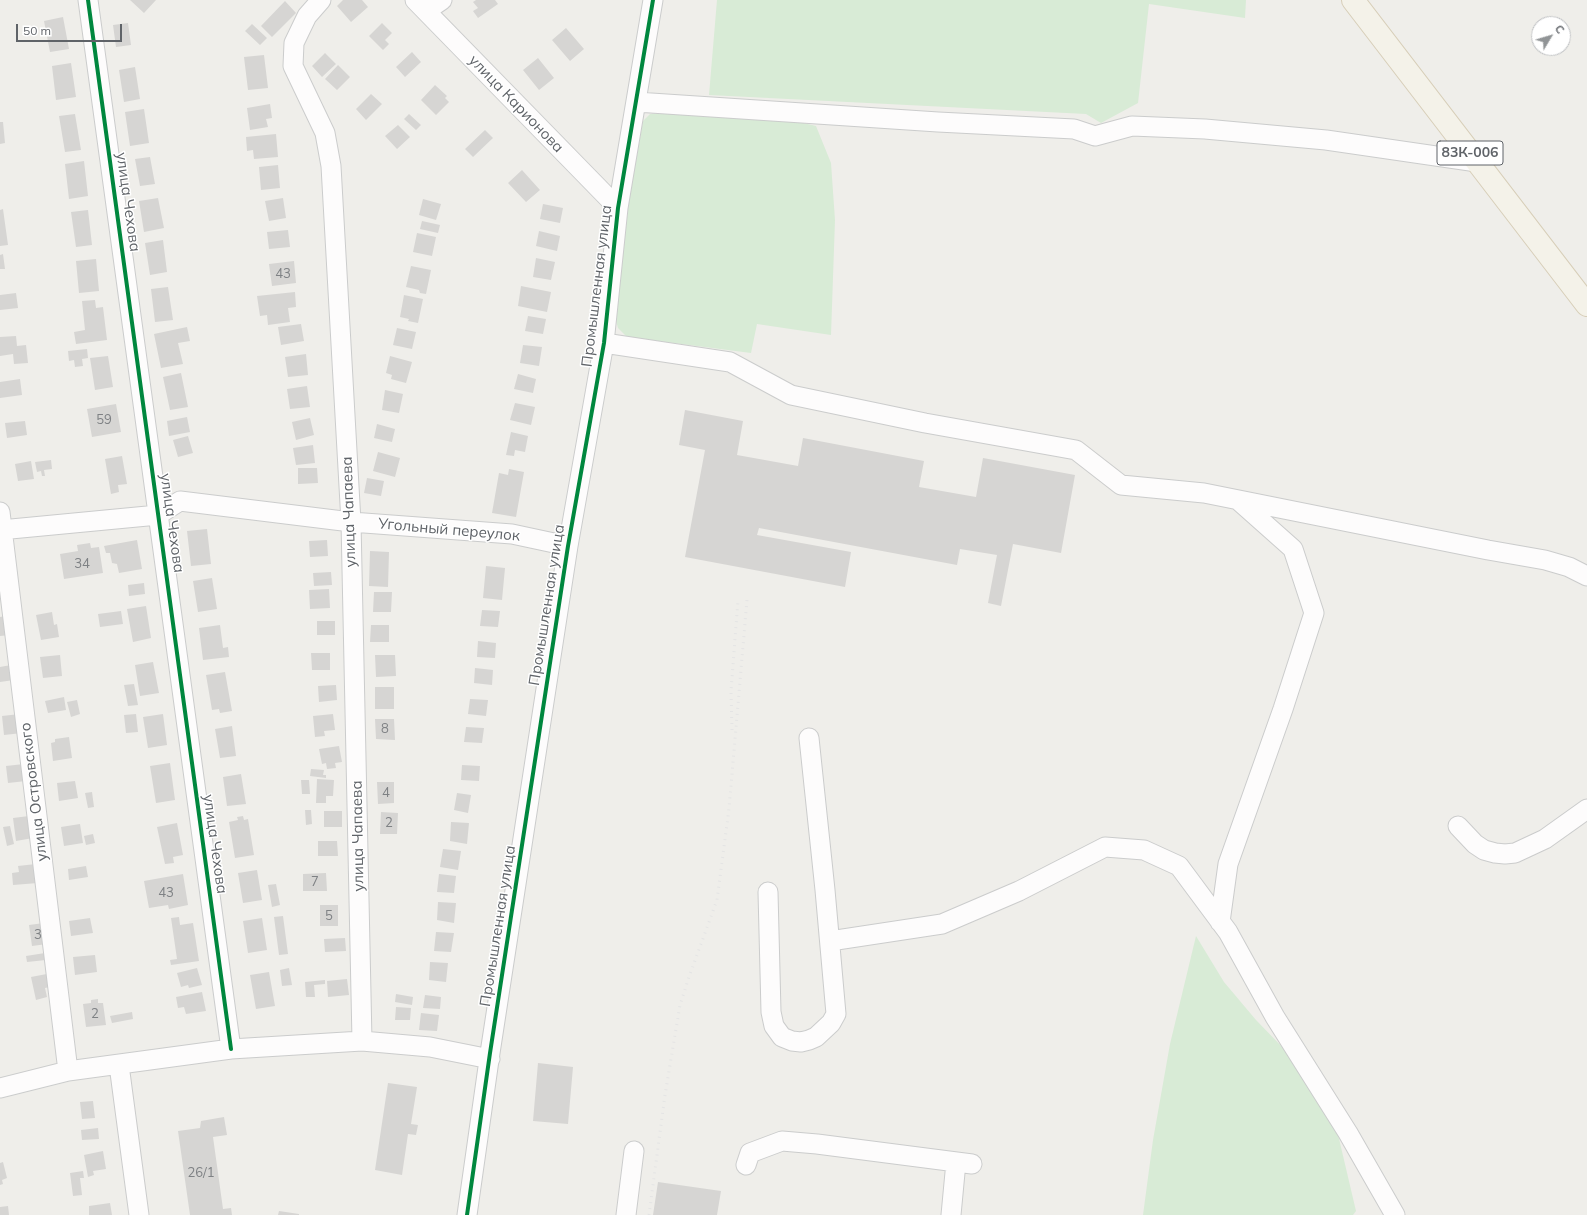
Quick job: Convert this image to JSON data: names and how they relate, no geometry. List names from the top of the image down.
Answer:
{
  "streets": {
    "main road": ["83К-006"],
    "street": [
      "улица Карионова",
      "улица Чехова",
      "Промышленная улица",
      "улица Чапаева",
      "Угольный переулок",
      "улица Островского"
    ]
  },
  "crossings": [
    ["улица Карионова", "Промышленная улица"],
    ["улица Чехова", "Угольный переулок"],
    ["Промышленная улица", "Угольный переулок"],
    ["улица Чапаева", "Угольный переулок"],
    ["Угольный переулок", "улица Островского"]
  ],
  "house_numbers": [
    "43",
    "59",
    "34",
    "8",
    "4",
    "2",
    "7",
    "43",
    "5",
    "3",
    "2",
    "26/1"
  ],
  "scale_bar": "50 m",
  "north": "top right"
}
